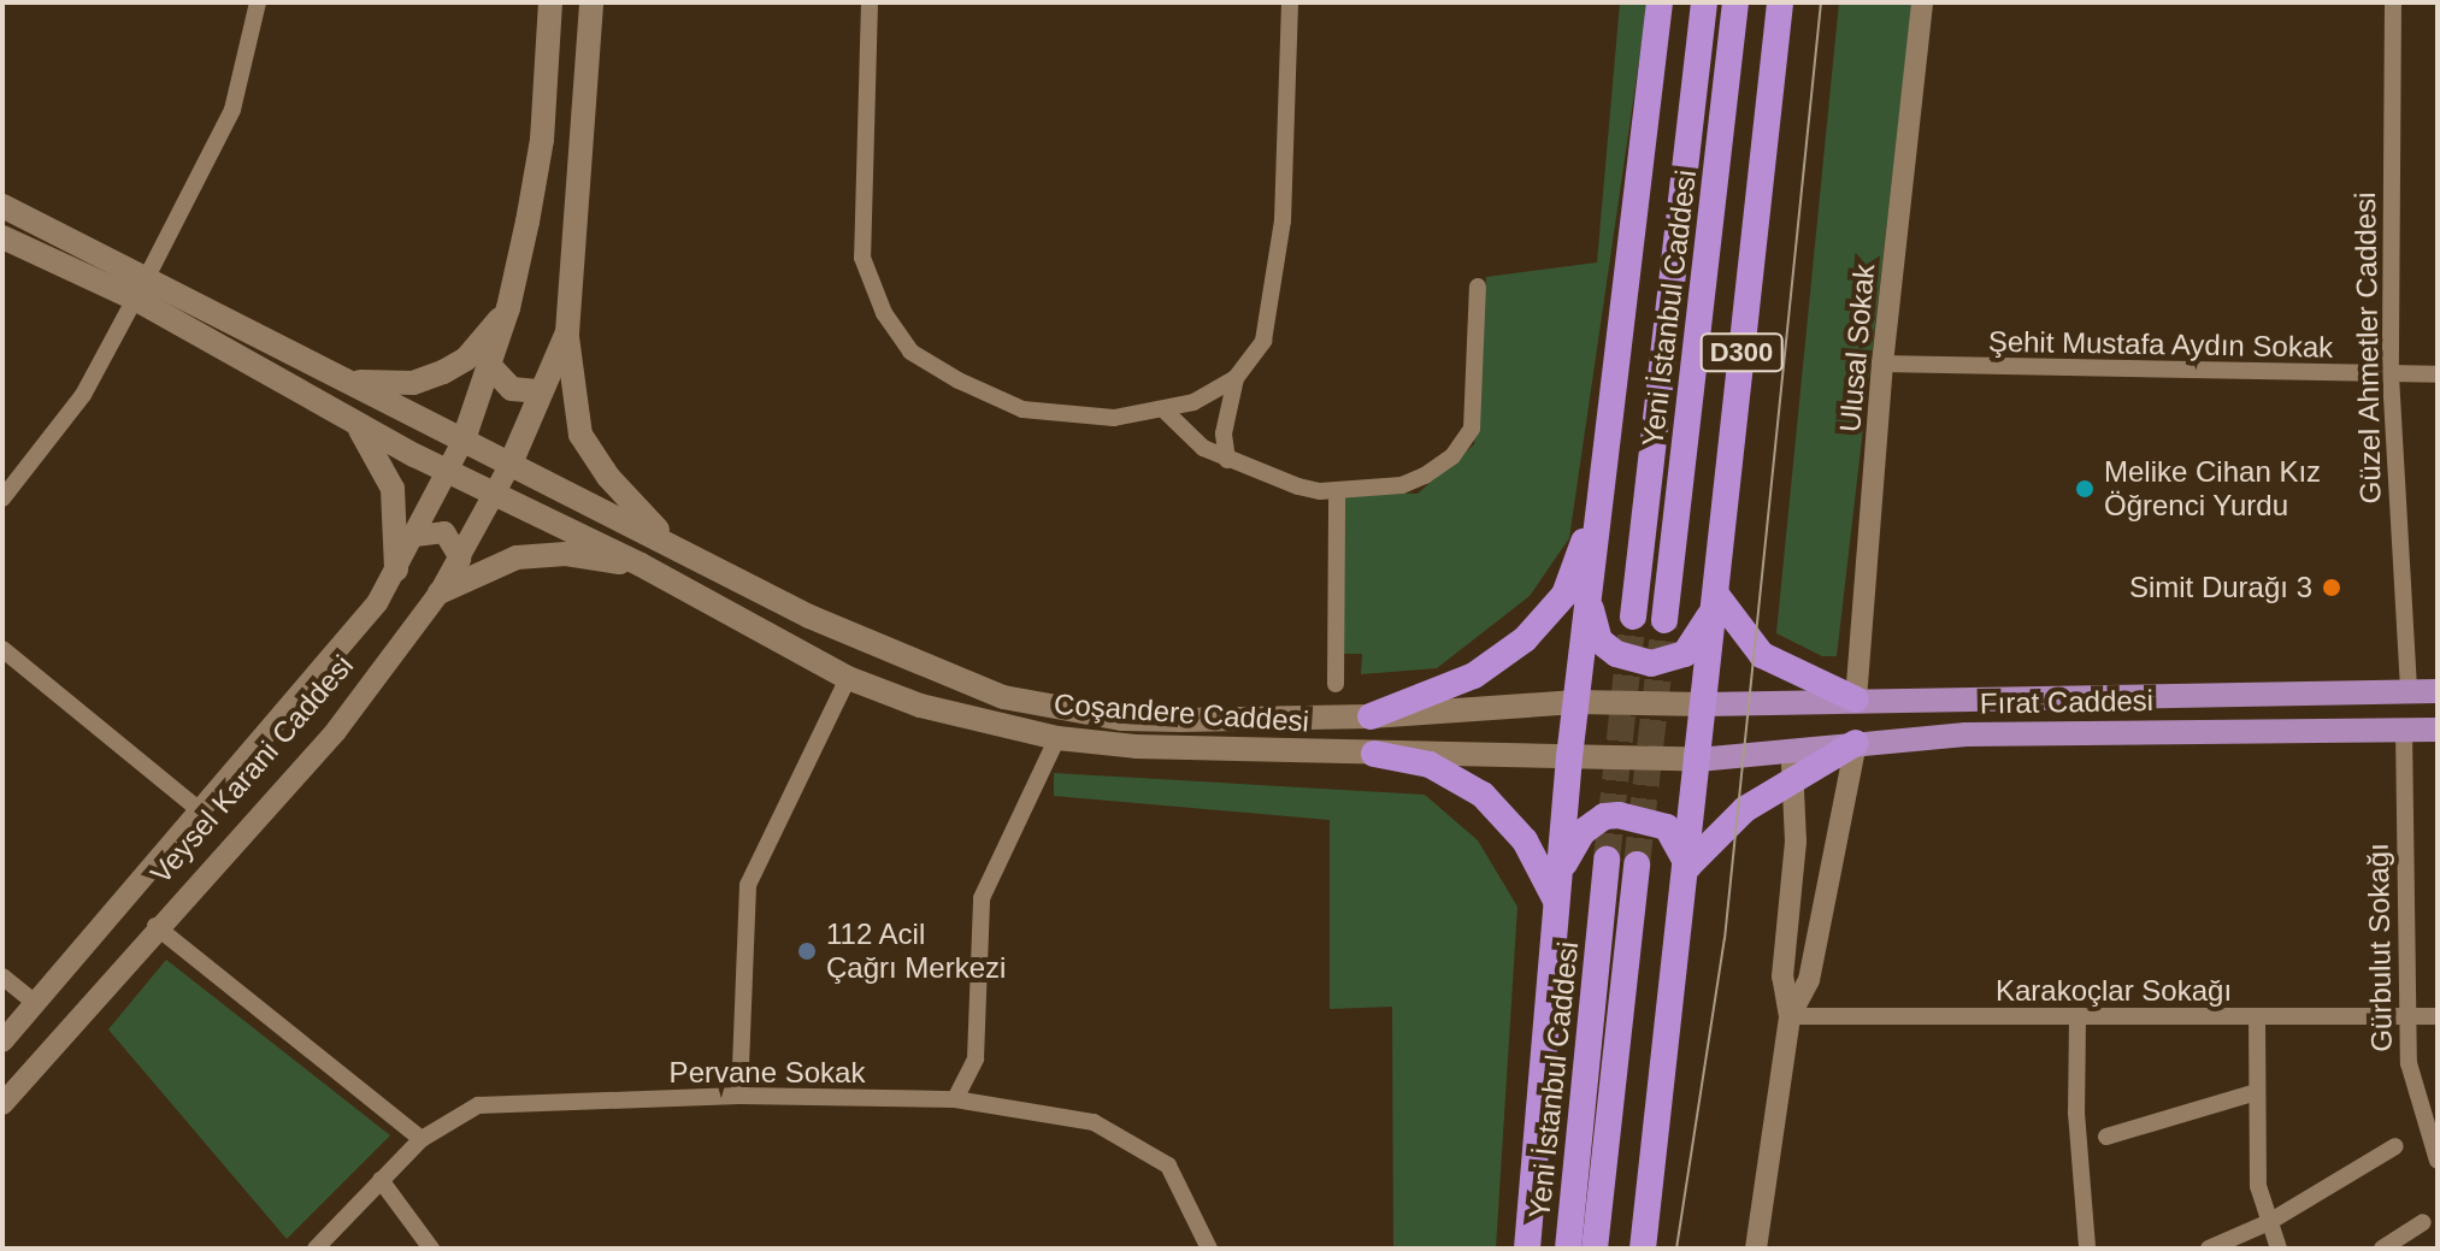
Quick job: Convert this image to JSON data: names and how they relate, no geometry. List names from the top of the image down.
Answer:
{
  "streets": {
    "highway": ["Yeni İstanbul Caddesi", "D300"],
    "main road": ["Fırat Caddesi", "Coşandere Caddesi", "Veysel Karani Caddesi"],
    "street": [
      "Şehit Mustafa Aydın Sokak",
      "Ulusal Sokak",
      "Güzel Ahmetler Caddesi",
      "Gürbulut Sokağı",
      "Karakoçlar Sokağı",
      "Pervane Sokak"
    ]
  },
  "crossings": [
    ["Şehit Mustafa Aydın Sokak", "Ulusal Sokak"],
    ["Şehit Mustafa Aydın Sokak", "Güzel Ahmetler Caddesi"],
    ["Ulusal Sokak", "Fırat Caddesi"],
    ["Güzel Ahmetler Caddesi", "Fırat Caddesi"],
    ["D300", "Fırat Caddesi"],
    ["D300", "Coşandere Caddesi"],
    ["Fırat Caddesi", "Coşandere Caddesi"],
    ["Fırat Caddesi", "Gürbulut Sokağı"],
    ["Coşandere Caddesi", "Veysel Karani Caddesi"],
    ["Gürbulut Sokağı", "Karakoçlar Sokağı"]
  ],
  "places": ["Melike Cihan Kız Öğrenci Yurdu", "Simit Durağı 3", "112 Acil Çağrı Merkezi"]
}
